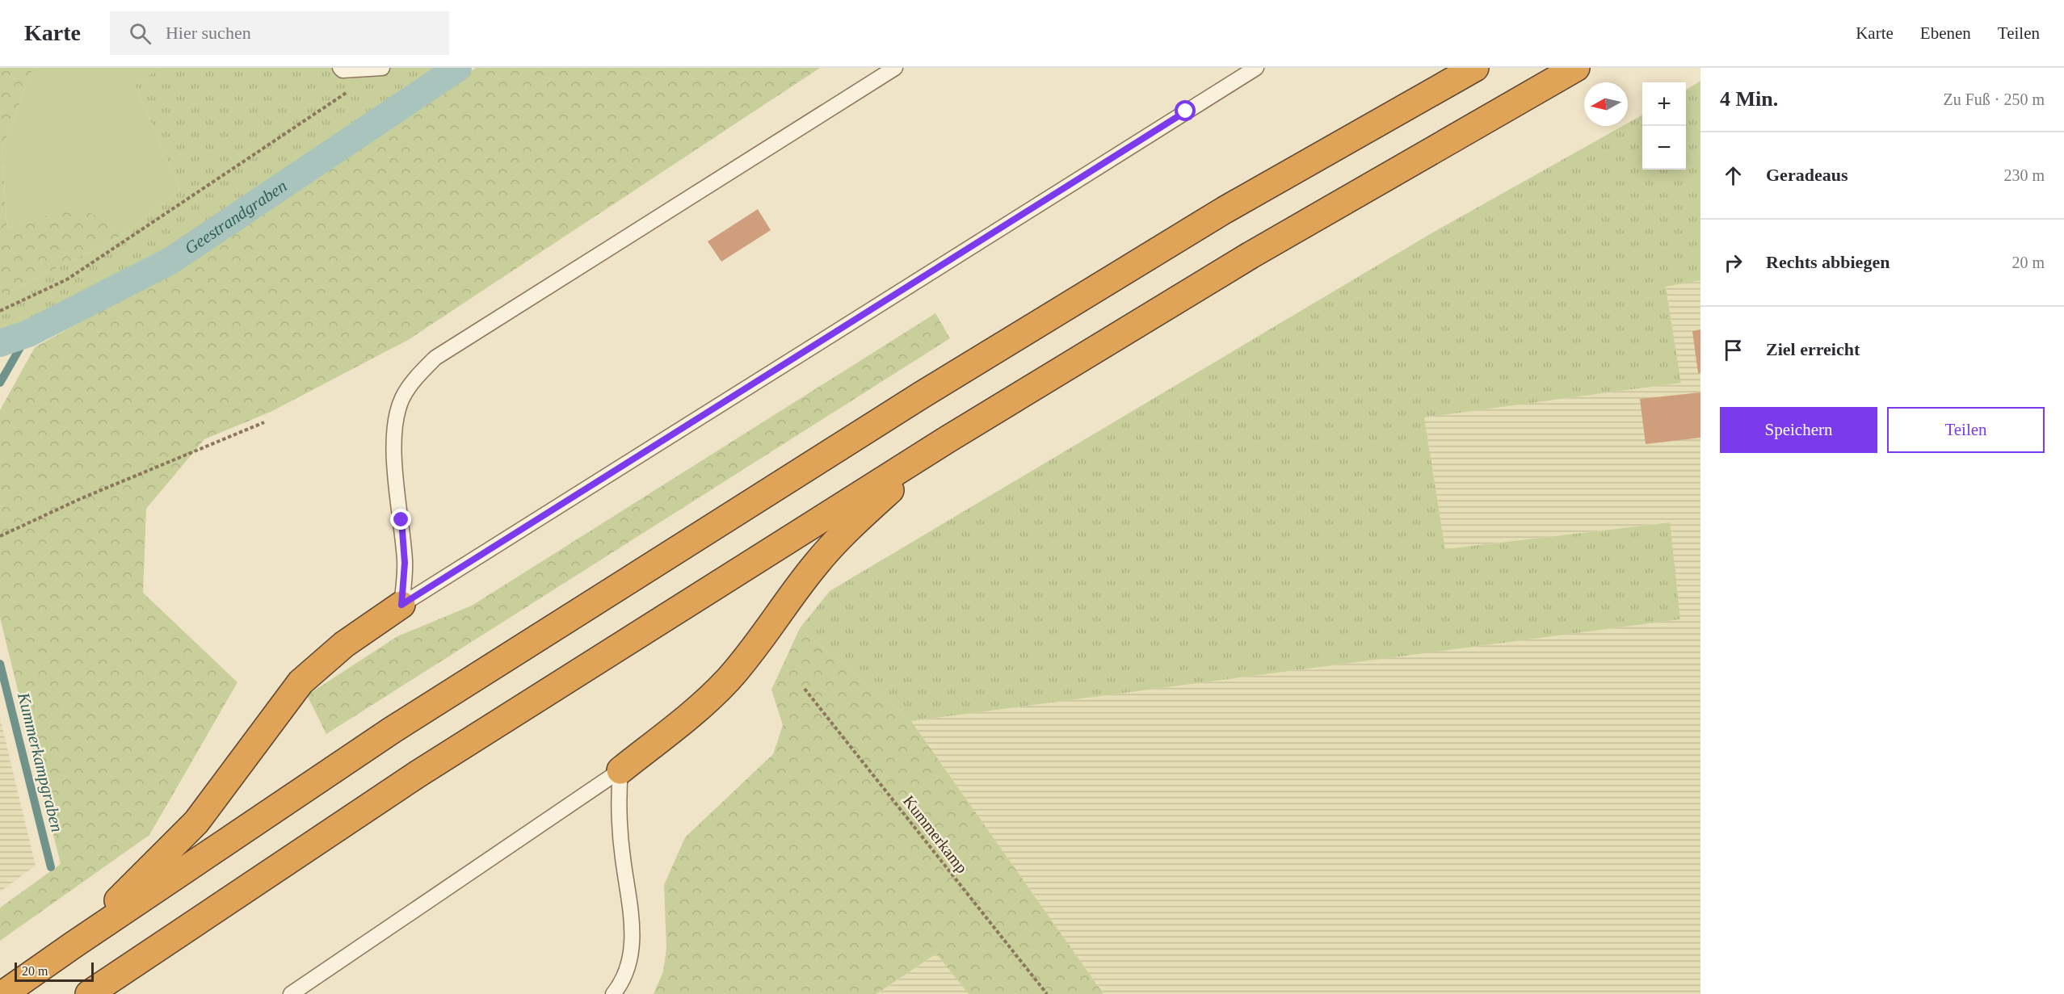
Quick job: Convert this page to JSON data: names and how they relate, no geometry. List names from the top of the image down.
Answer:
{
  "streets": {
    "path": ["Kummerkamp"]
  },
  "water": ["Geestrandgraben", "Kummerkampgraben"],
  "scale_bar": "20 m",
  "north": "left",
  "page": {
    "header": "Karte",
    "search": "Hier suchen",
    "nav": ["Karte", "Ebenen", "Teilen"],
    "heading": ["4 Min.", "Zu Fuß · 250 m"],
    "map_buttons": ["+", "−"],
    "list": [
      ["Geradeaus", "230 m"],
      ["Rechts abbiegen", "20 m"],
      "Ziel erreicht"
    ],
    "buttons": ["Speichern", "Teilen"],
    "scale": "20 m"
  }
}
